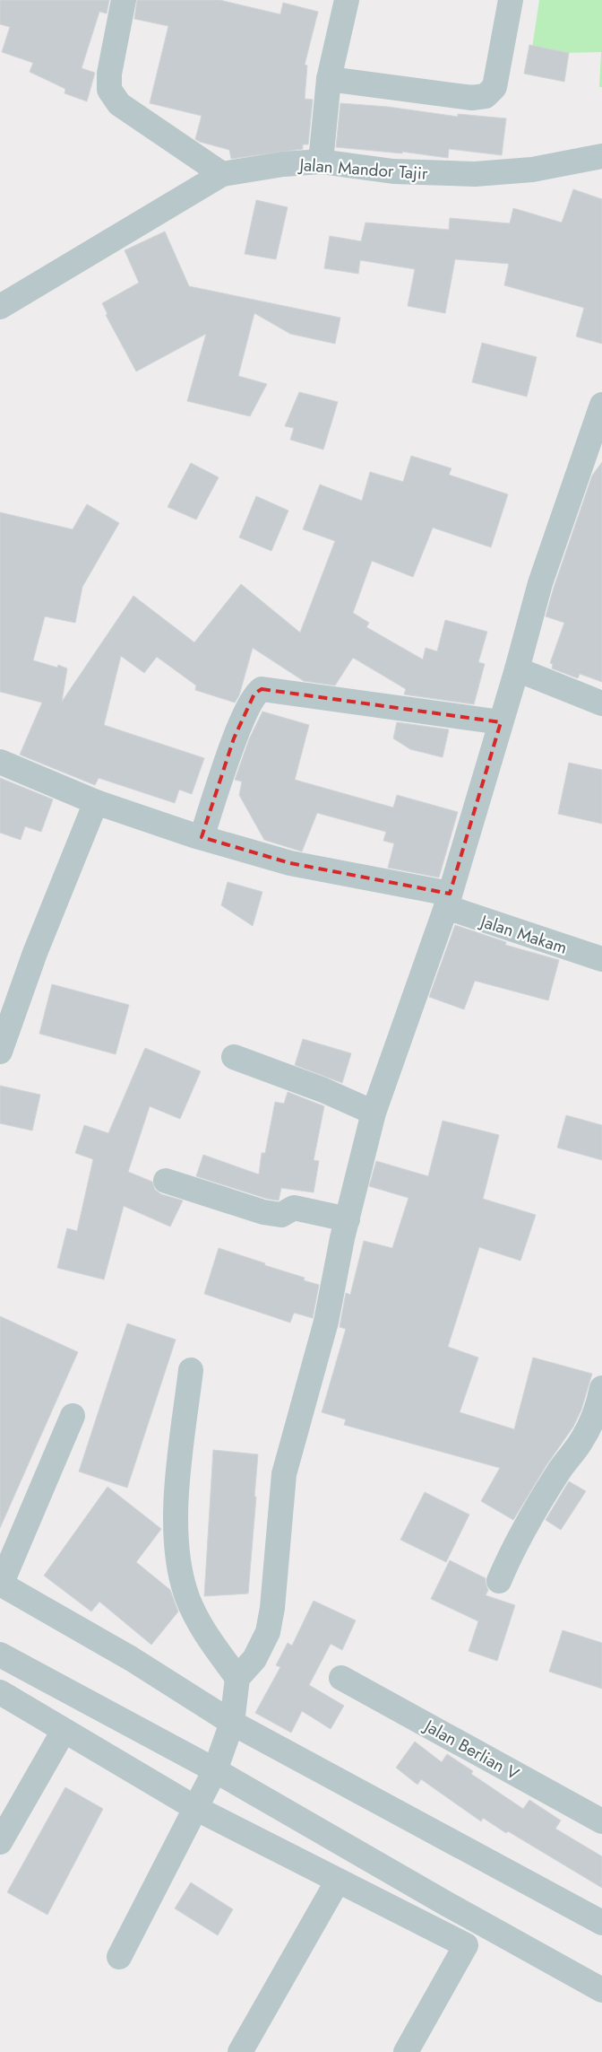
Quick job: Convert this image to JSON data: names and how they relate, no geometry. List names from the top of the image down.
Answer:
{
  "streets": {
    "street": ["Jalan Mandor Tajir", "Jalan Makam", "Jalan Berlian V"]
  }
}
